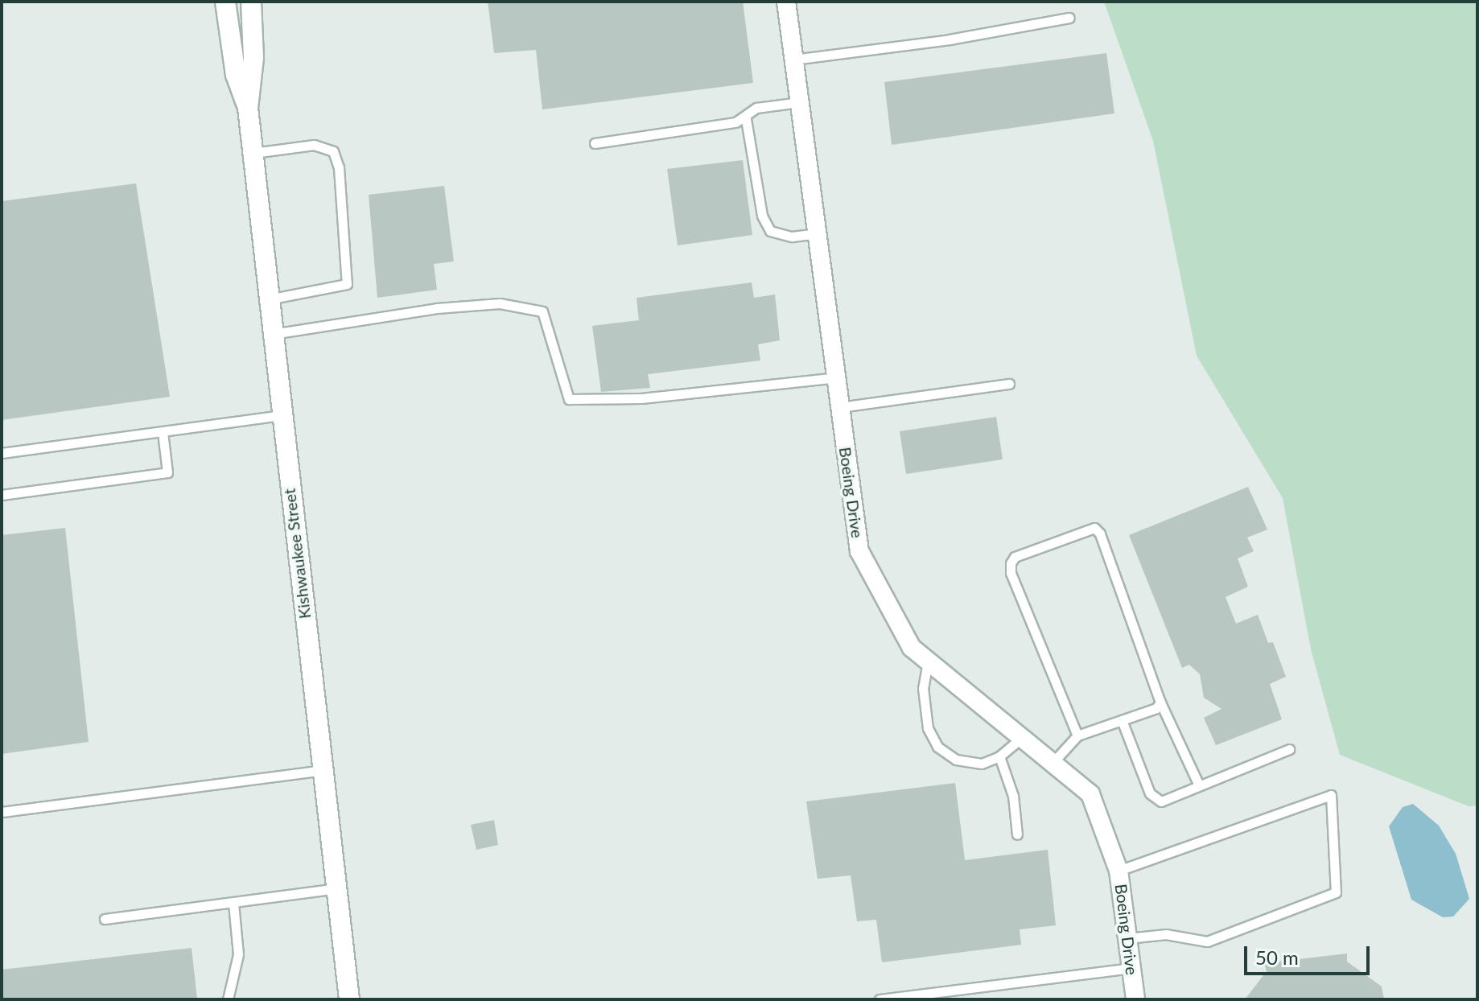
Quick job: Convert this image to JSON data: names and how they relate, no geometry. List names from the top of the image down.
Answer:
{
  "streets": {
    "street": ["Boeing Drive", "Kishwaukee Street"]
  },
  "scale_bar": "50 m"
}
